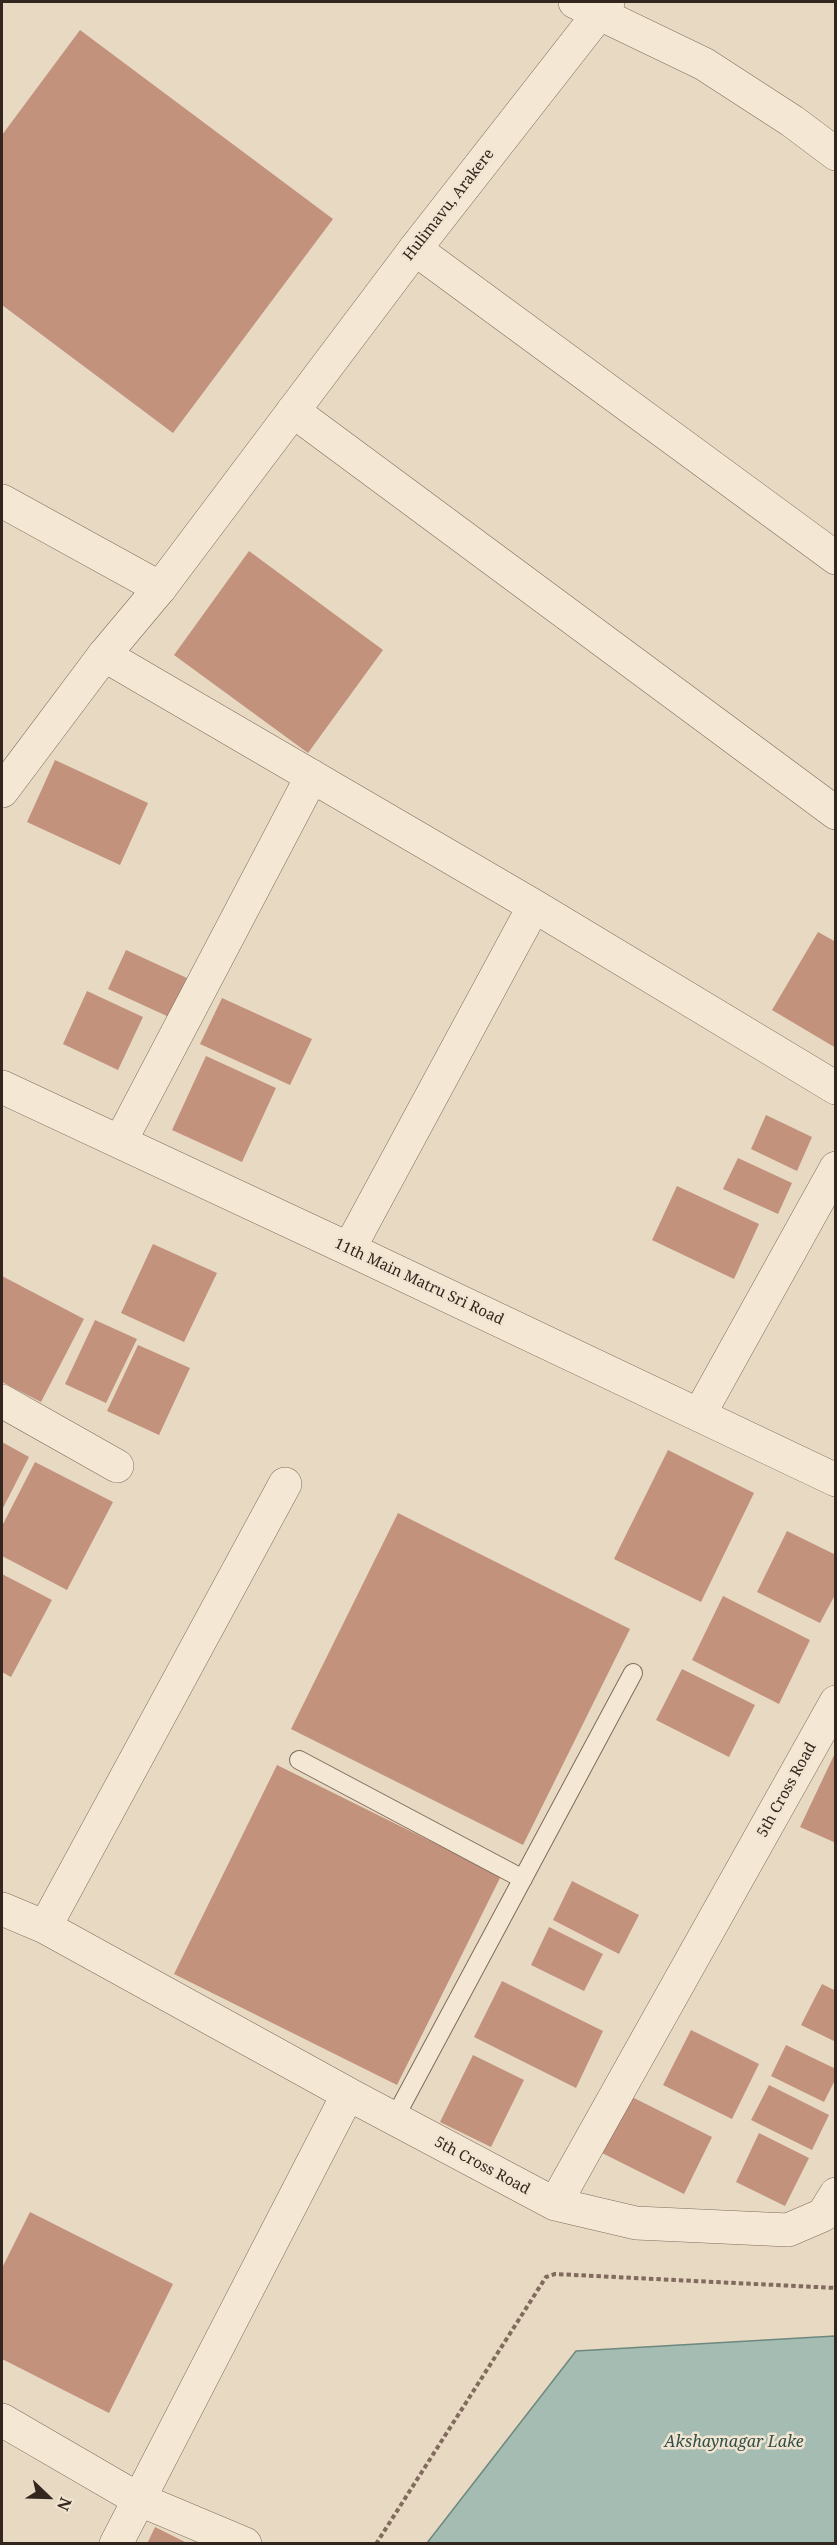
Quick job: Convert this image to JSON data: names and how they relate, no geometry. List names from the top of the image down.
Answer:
{
  "streets": {
    "street": ["Hulimavu, Arakere", "11th Main Matru Sri Road", "5th Cross Road"]
  },
  "water": ["Akshaynagar Lake"],
  "north": "bottom right"
}
